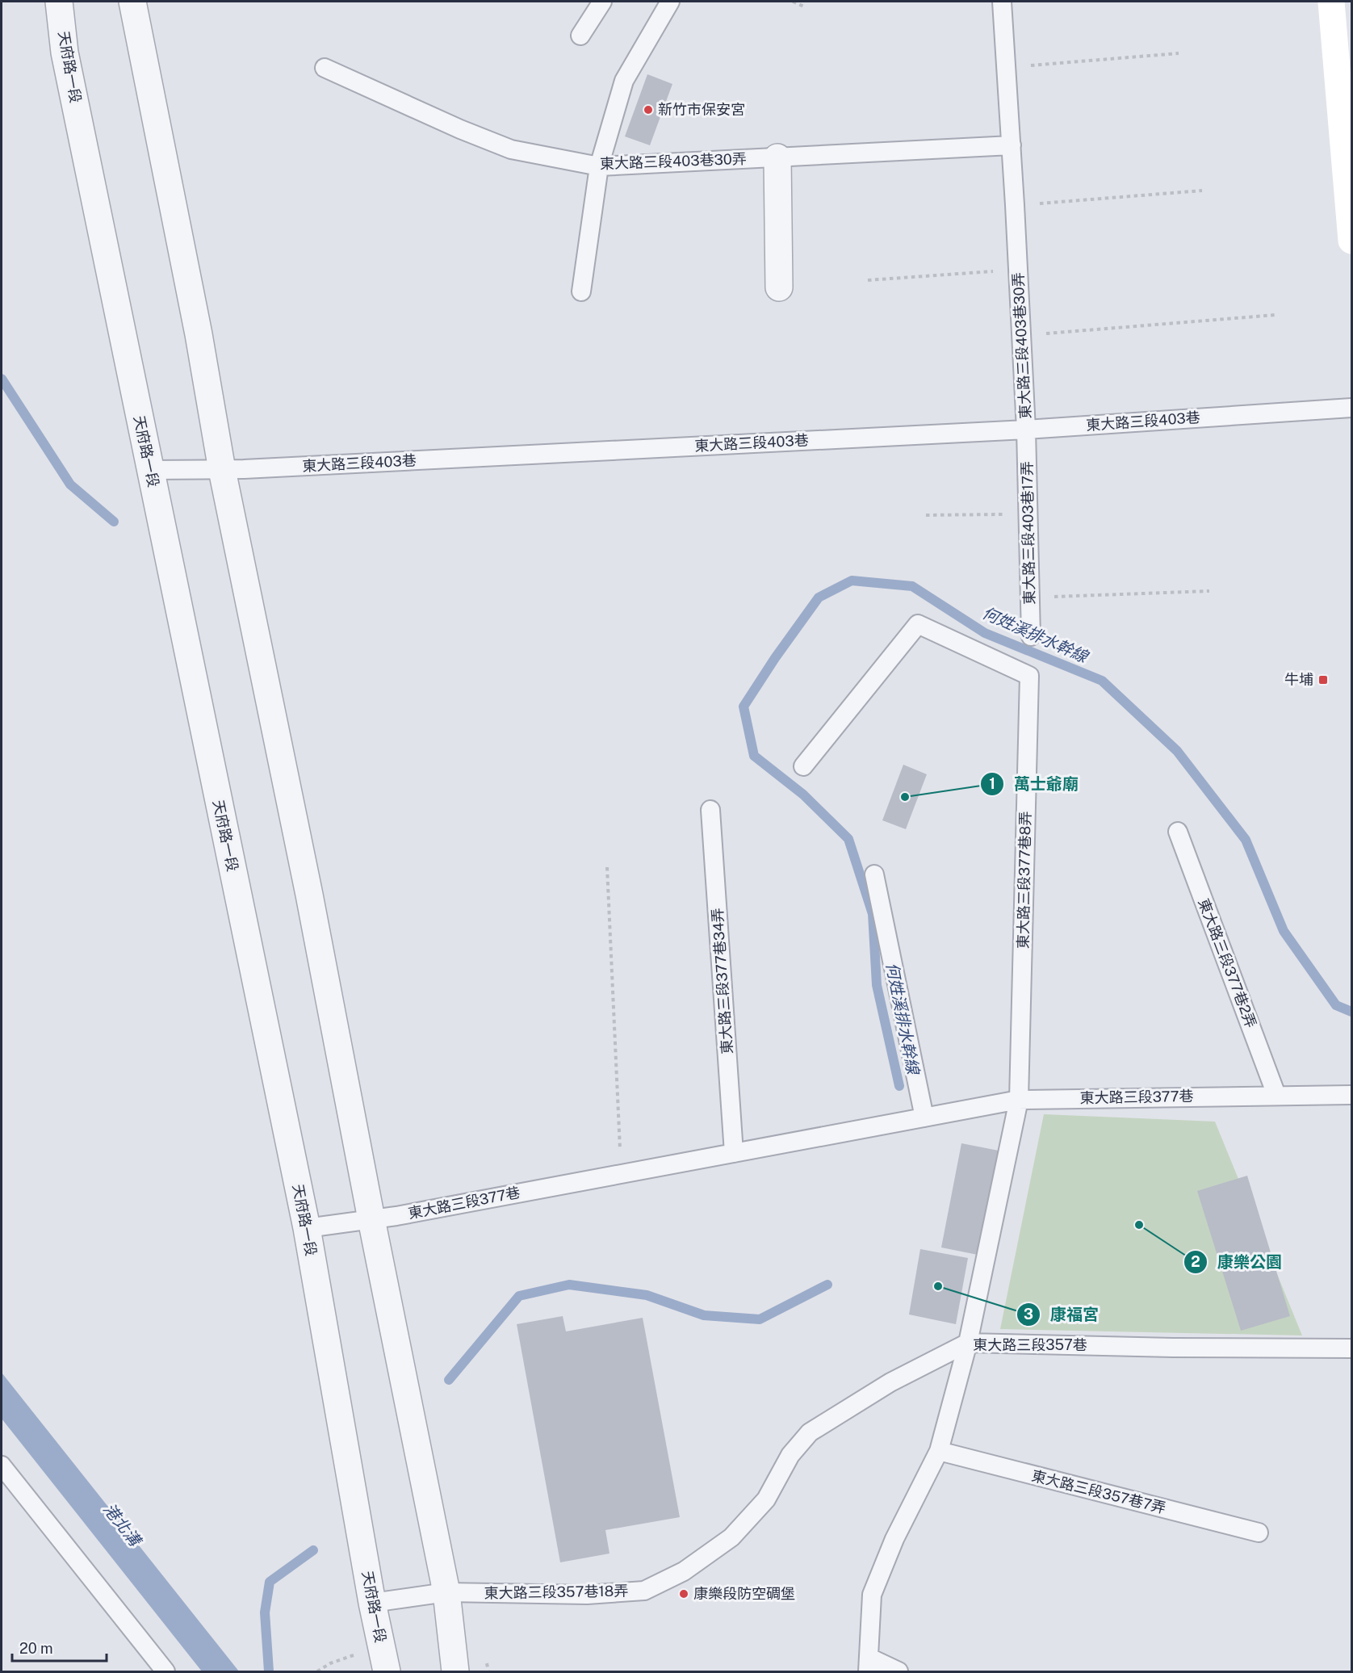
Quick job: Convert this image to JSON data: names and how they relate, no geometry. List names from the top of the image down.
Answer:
{
  "streets": {
    "street": ["天府路一段"],
    "lane": [
      "東大路三段403巷30弄",
      "東大路三段403巷",
      "東大路三段403巷17弄",
      "東大路三段377巷8弄",
      "東大路三段377巷2弄",
      "東大路三段377巷34弄",
      "東大路三段377巷",
      "東大路三段357巷",
      "東大路三段357巷7弄",
      "東大路三段357巷18弄"
    ]
  },
  "crossings": [
    ["天府路一段", "東大路三段403巷"],
    ["天府路一段", "東大路三段377巷"],
    ["天府路一段", "東大路三段357巷18弄"],
    ["東大路三段403巷30弄", "東大路三段403巷"],
    ["東大路三段403巷30弄", "東大路三段403巷17弄"],
    ["東大路三段403巷", "東大路三段403巷17弄"],
    ["東大路三段377巷8弄", "東大路三段377巷"],
    ["東大路三段377巷2弄", "東大路三段377巷"],
    ["東大路三段377巷34弄", "東大路三段377巷"],
    ["東大路三段357巷", "東大路三段357巷7弄"],
    ["東大路三段357巷", "東大路三段357巷18弄"]
  ],
  "water": ["何姓溪排水幹線", "港北溝"],
  "places": {
    "other": [
      "新竹市保安宮",
      "萬士爺廟",
      "康樂公園",
      "康福宮",
      "康樂段防空碉堡"
    ],
    "transit": ["牛埔"]
  },
  "scale_bar": "20 m"
}
